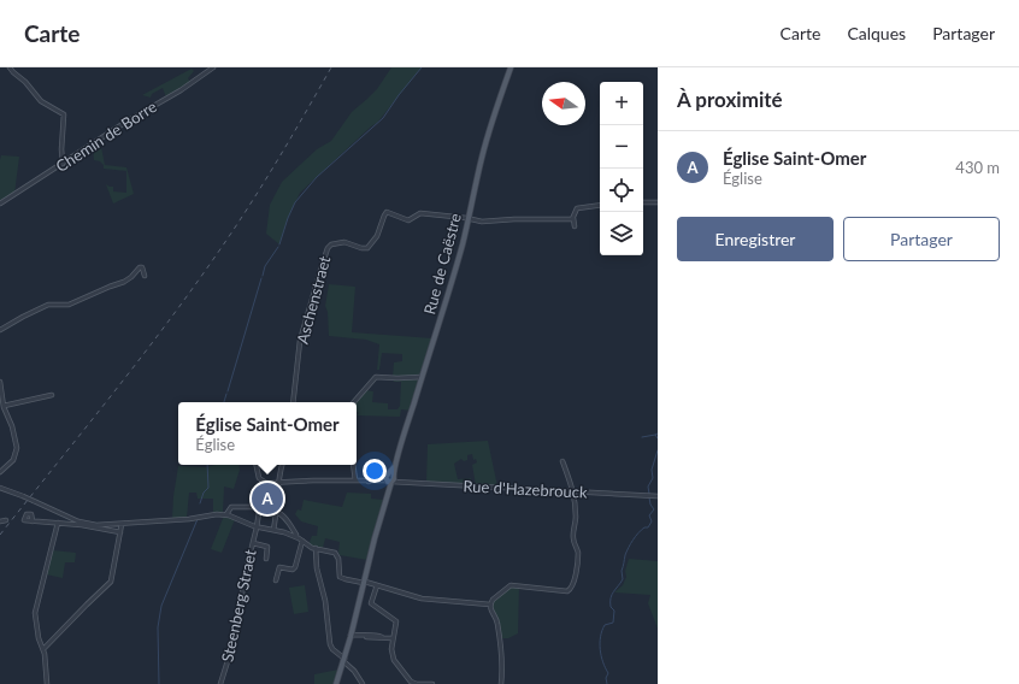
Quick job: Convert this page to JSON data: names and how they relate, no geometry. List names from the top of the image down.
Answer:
{
  "streets": {
    "main road": ["Rue de Caëstre"],
    "street": [
      "Chemin de Borre",
      "Aschenstraet",
      "Rue d'Hazebrouck",
      "Steenberg Straet"
    ]
  },
  "crossings": [
    ["Rue de Caëstre", "Aschenstraet"],
    ["Rue de Caëstre", "Rue d'Hazebrouck"]
  ],
  "north": "left",
  "page": {
    "header": "Carte",
    "nav": ["Carte", "Calques", "Partager"],
    "heading": "À proximité",
    "map_buttons": ["+", "−"],
    "list": [
      {
        "mark": "A",
        "name": "Église Saint-Omer",
        "note": "Église",
        "value": "430 m"
      }
    ],
    "buttons": ["Enregistrer", "Partager"],
    "popup": ["Église Saint-Omer", "Église"],
    "pins": "A"
  }
}
